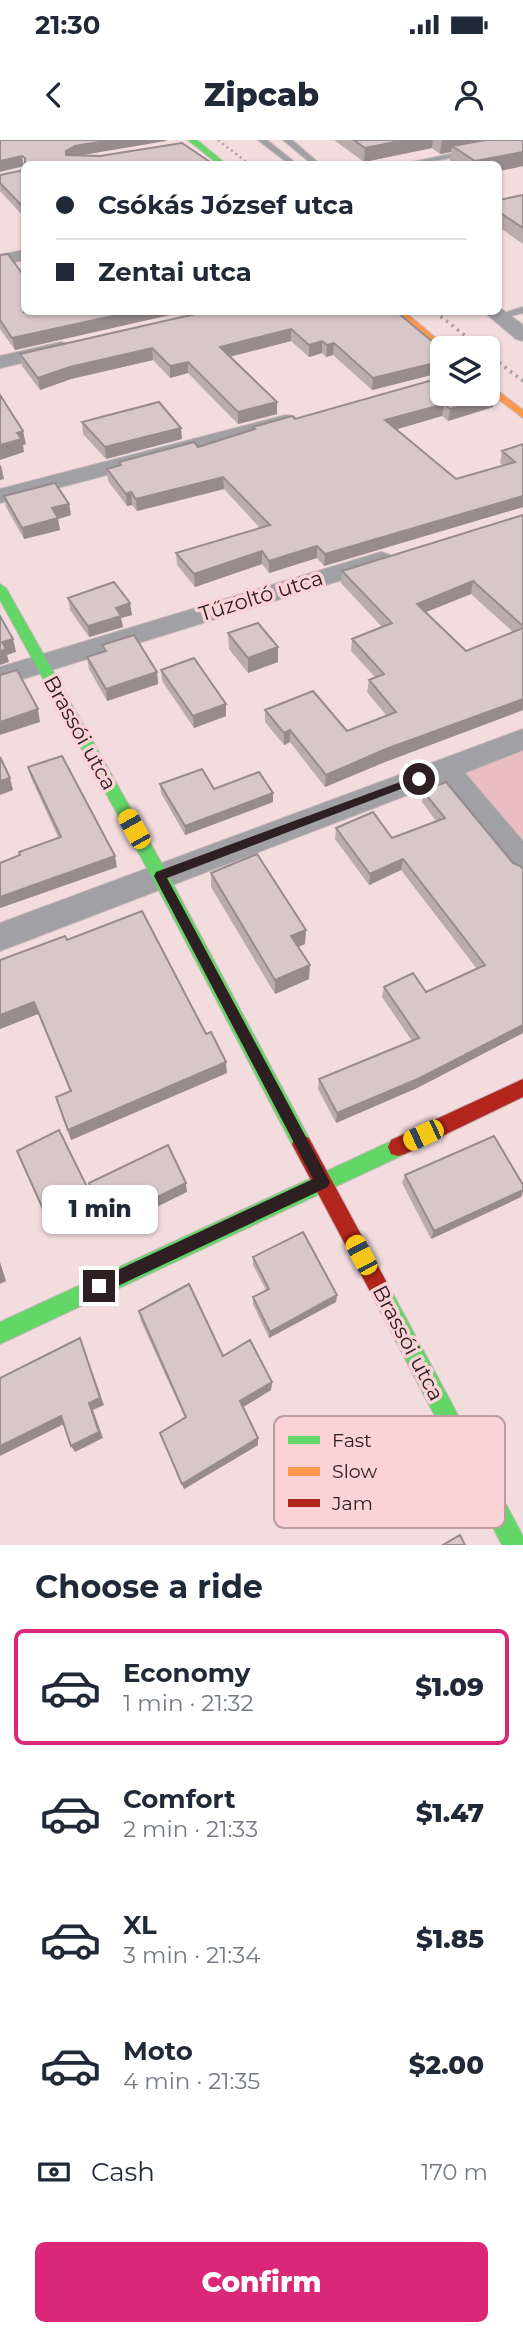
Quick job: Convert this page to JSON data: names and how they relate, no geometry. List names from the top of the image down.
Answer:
{
  "streets": {
    "street": ["Tűzoltó utca", "Brassói utca"]
  },
  "crossings": [
    ["Tűzoltó utca", "Brassói utca"]
  ],
  "legend": ["Fast", "Slow", "Jam"],
  "page": {
    "status": "21:30",
    "header": "Zipcab",
    "banner": ["Csókás József utca", "Zentai utca"],
    "bubble": "1 min",
    "heading": "Choose a ride",
    "list": [
      {
        "name": "Economy",
        "note": "1 min · 21:32",
        "value": "$1.09"
      },
      {
        "name": "Comfort",
        "note": "2 min · 21:33",
        "value": "$1.47"
      },
      {
        "name": "XL",
        "note": "3 min · 21:34",
        "value": "$1.85"
      },
      {
        "name": "Moto",
        "note": "4 min · 21:35",
        "value": "$2.00"
      }
    ],
    "pay": ["Cash", "170 m"],
    "buttons": "Confirm"
  }
}
